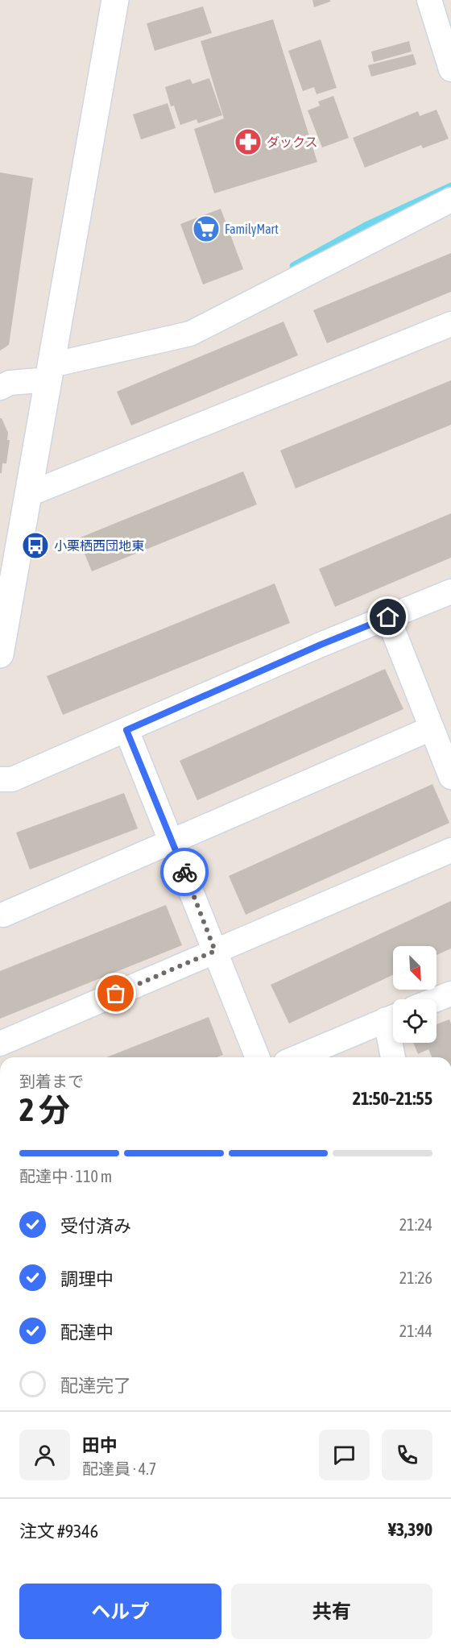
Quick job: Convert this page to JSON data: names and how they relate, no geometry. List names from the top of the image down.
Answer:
{
  "places": {
    "pharmacy": ["ダックス"],
    "supermarket": ["FamilyMart"],
    "bus stop": ["小栗栖西団地東"]
  },
  "north": "bottom right",
  "page": {
    "heading": ["2 分", "到着まで", "21:50–21:55"],
    "panel": [
      "田中",
      "配達員 · 4.7",
      "注文 #9346",
      "¥3,390"
    ],
    "bar": "配達中 · 110 m",
    "list": [
      ["受付済み", "21:24"],
      ["調理中", "21:26"],
      ["配達中", "21:44"],
      "配達完了"
    ],
    "buttons": ["ヘルプ", "共有"]
  }
}
